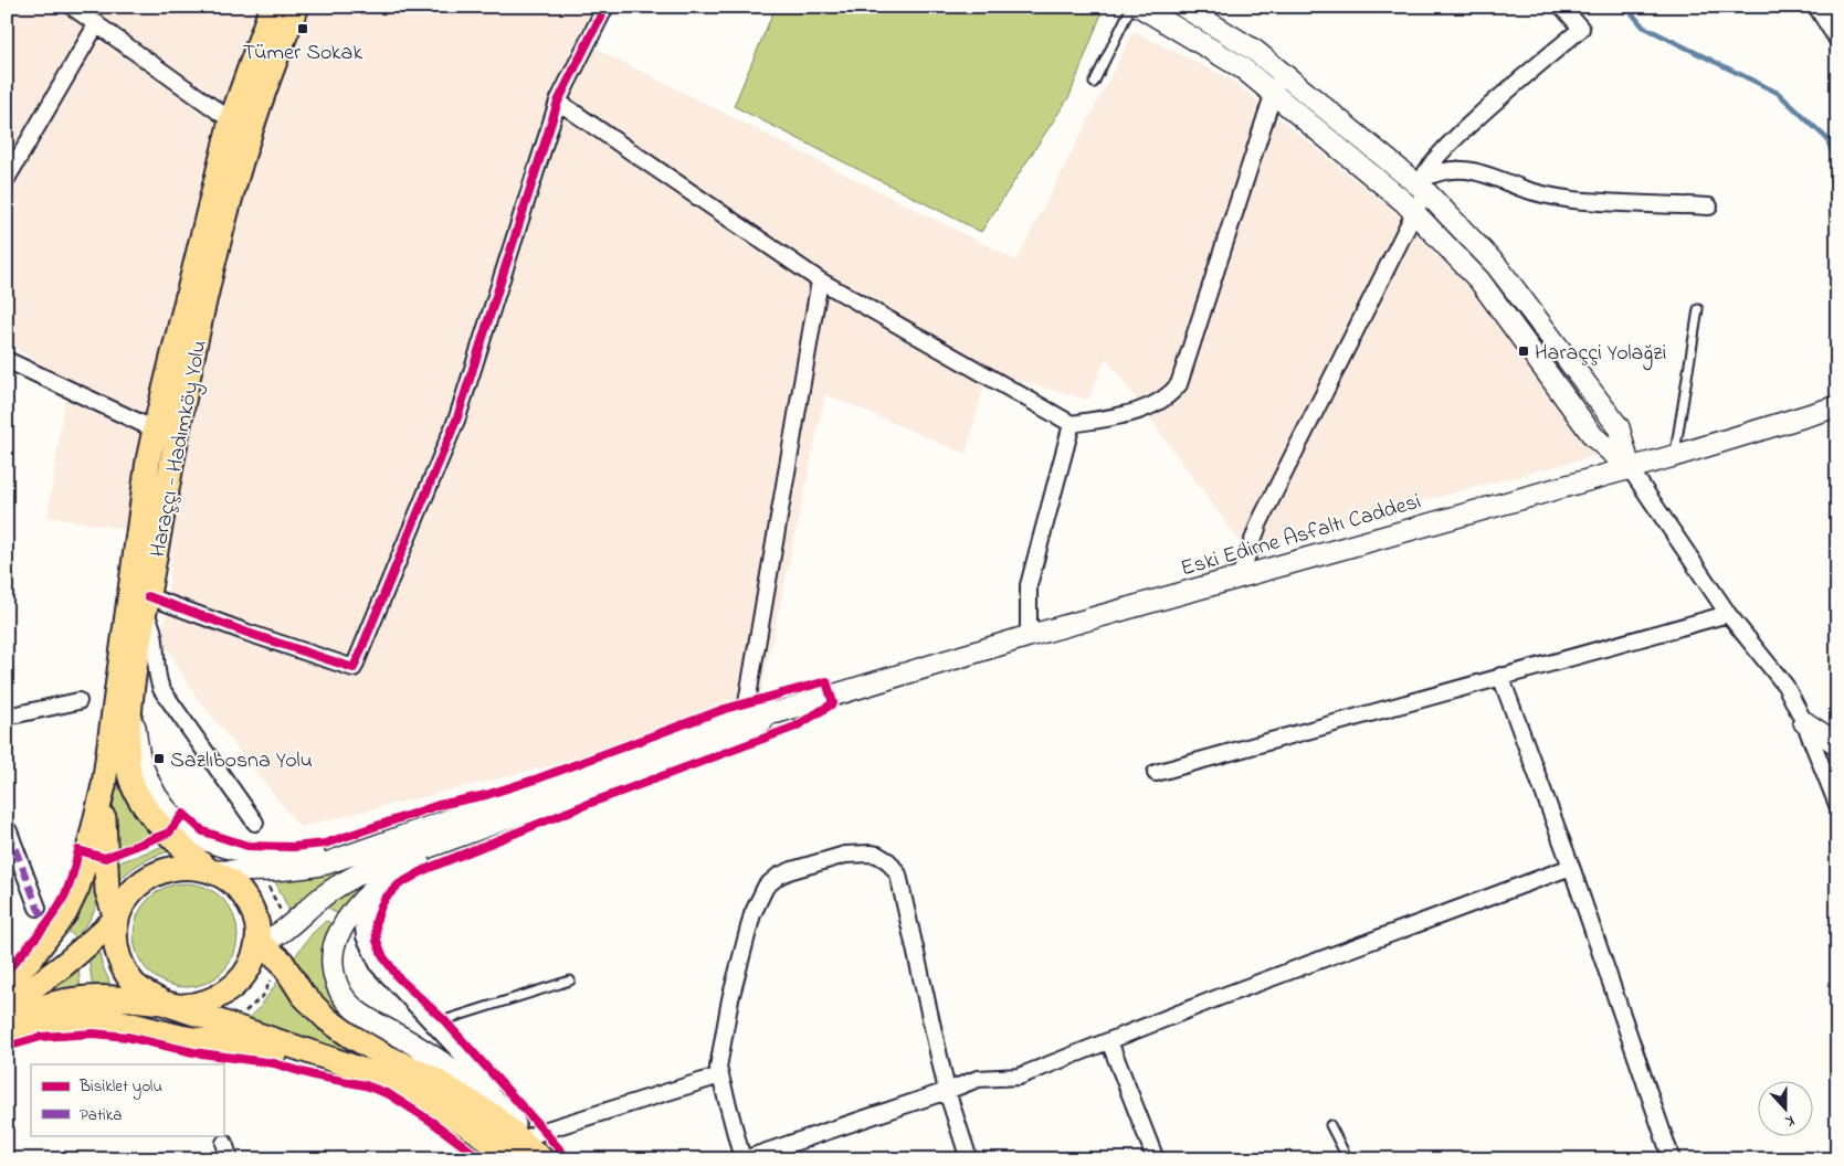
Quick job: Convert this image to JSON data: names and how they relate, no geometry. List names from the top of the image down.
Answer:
{
  "streets": {
    "main road": ["Haraççı - Hadımköy Yolu", "Eski Edirne Asfaltı Caddesi"]
  },
  "places": {
    "transit": ["Tümer Sokak", "Haraççi Yolağzi", "Sazlıbosna Yolu"]
  },
  "legend": ["Bisiklet yolu", "Patika"],
  "north": "bottom"
}
